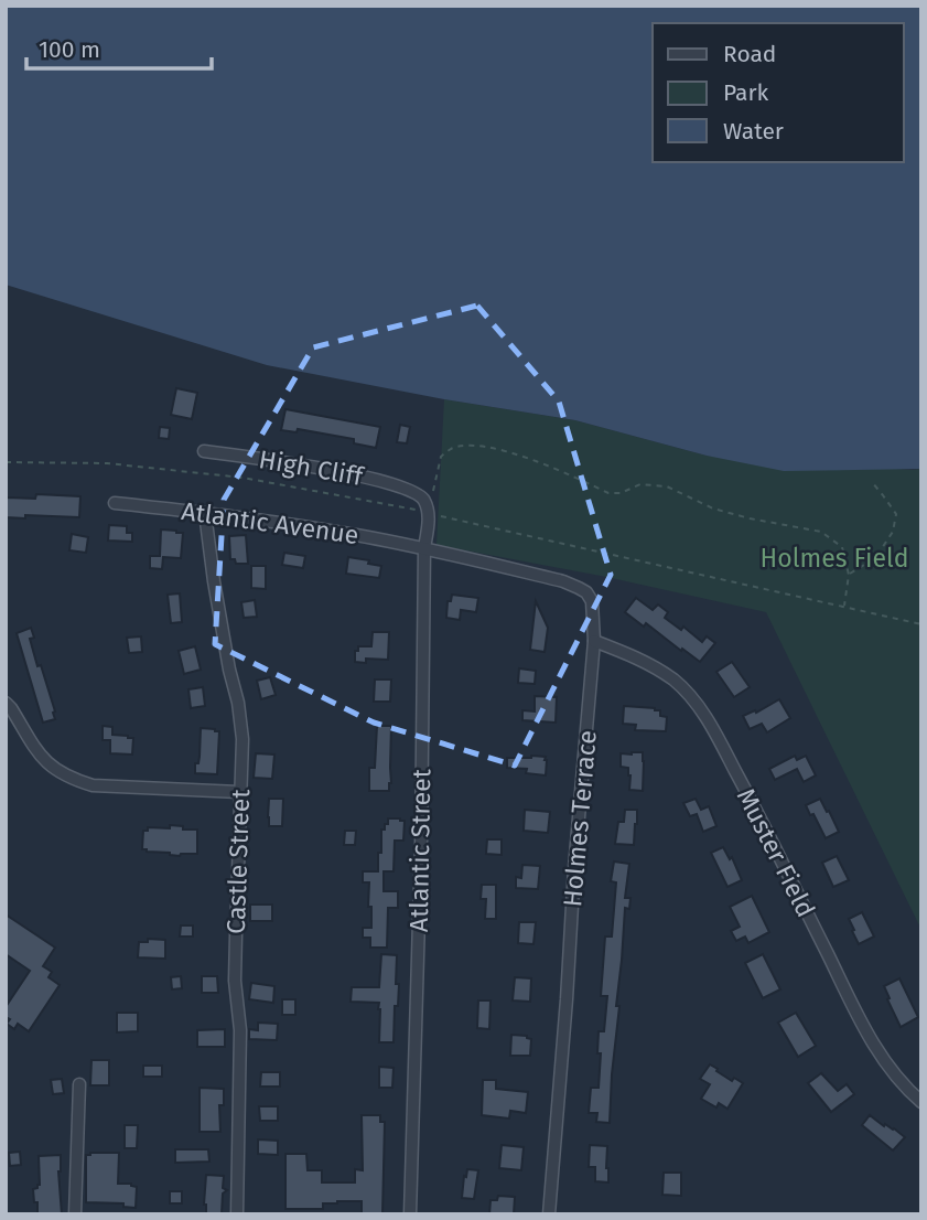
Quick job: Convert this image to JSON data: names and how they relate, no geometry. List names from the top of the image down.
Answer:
{
  "streets": {
    "street": [
      "High Cliff",
      "Atlantic Avenue",
      "Holmes Terrace",
      "Atlantic Street",
      "Muster Field",
      "Castle Street"
    ]
  },
  "crossings": [
    ["High Cliff", "Atlantic Street"],
    ["Atlantic Avenue", "Holmes Terrace"],
    ["Atlantic Avenue", "Atlantic Street"],
    ["Atlantic Avenue", "Castle Street"],
    ["Holmes Terrace", "Atlantic Street"],
    ["Holmes Terrace", "Muster Field"]
  ],
  "parks": ["Holmes Field"],
  "legend": ["Road", "Park", "Water"],
  "scale_bar": "100 m"
}
